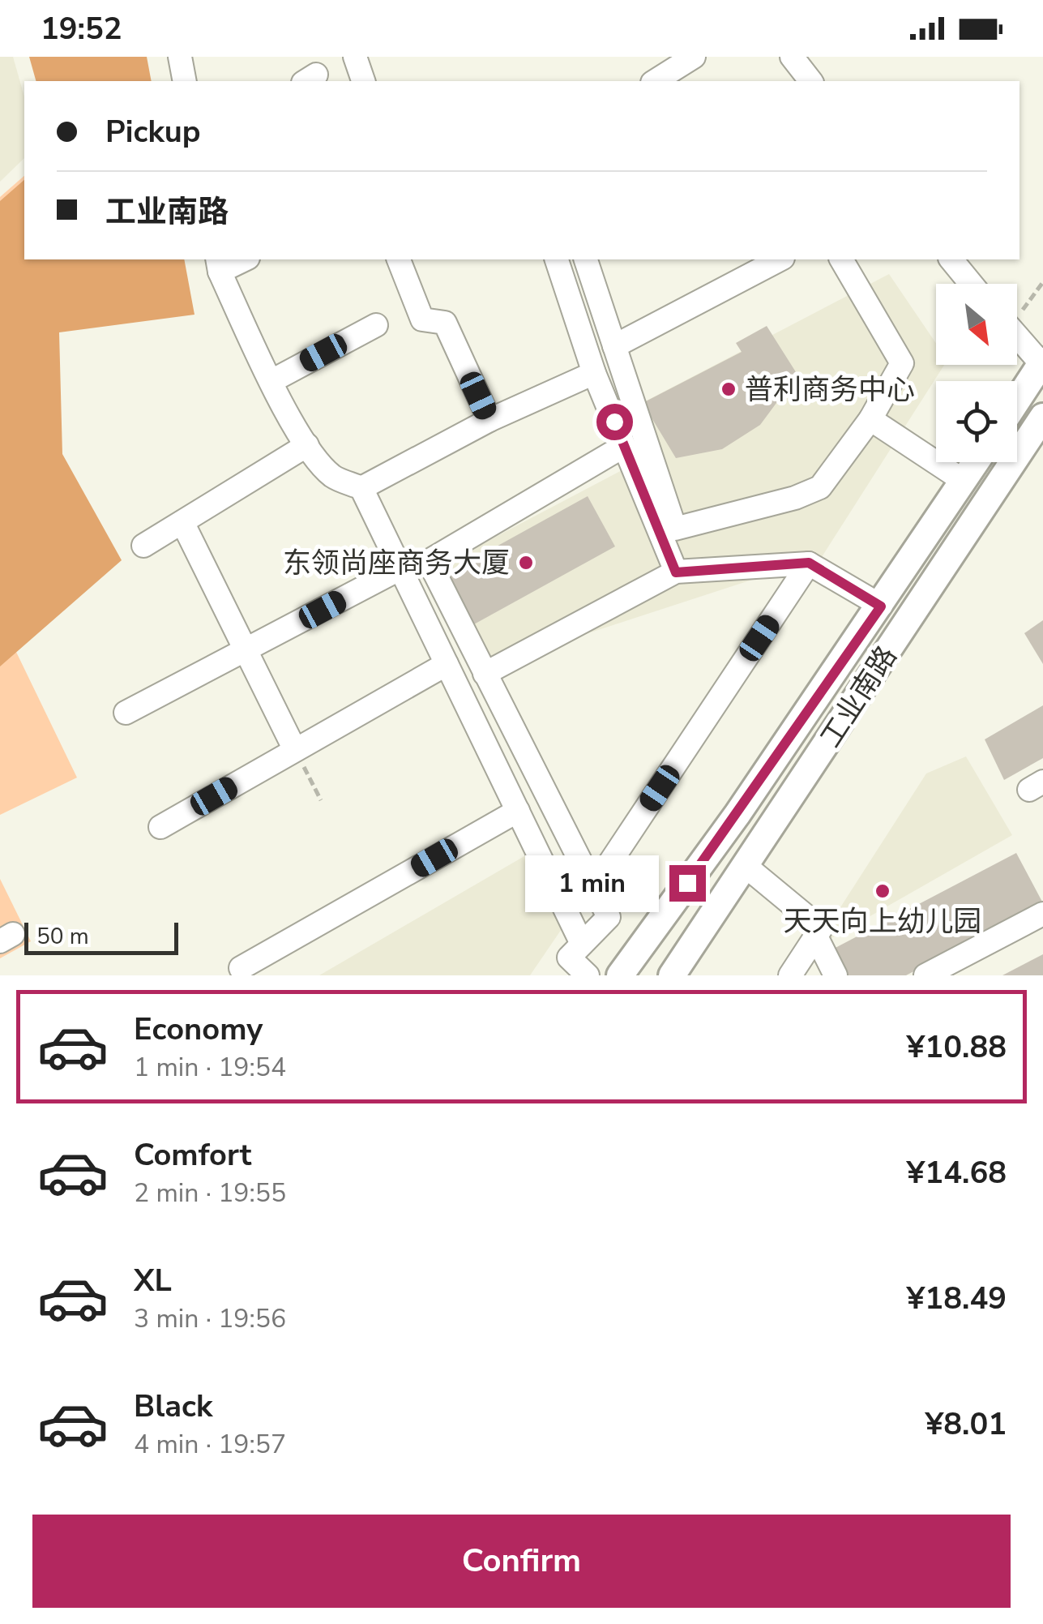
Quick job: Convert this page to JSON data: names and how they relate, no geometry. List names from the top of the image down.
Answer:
{
  "streets": {
    "main road": ["工业南路"]
  },
  "places": ["普利商务中心", "东领尚座商务大厦", "天天向上幼儿园"],
  "scale_bar": "50 m",
  "north": "bottom right",
  "page": {
    "status": "19:52",
    "banner": ["Pickup", "工业南路"],
    "bubble": "1 min",
    "scale": "50 m",
    "list": [
      {
        "name": "Economy",
        "note": "1 min · 19:54",
        "value": "¥10.88"
      },
      {
        "name": "Comfort",
        "note": "2 min · 19:55",
        "value": "¥14.68"
      },
      {
        "name": "XL",
        "note": "3 min · 19:56",
        "value": "¥18.49"
      },
      {
        "name": "Black",
        "note": "4 min · 19:57",
        "value": "¥8.01"
      }
    ],
    "buttons": "Confirm"
  }
}
